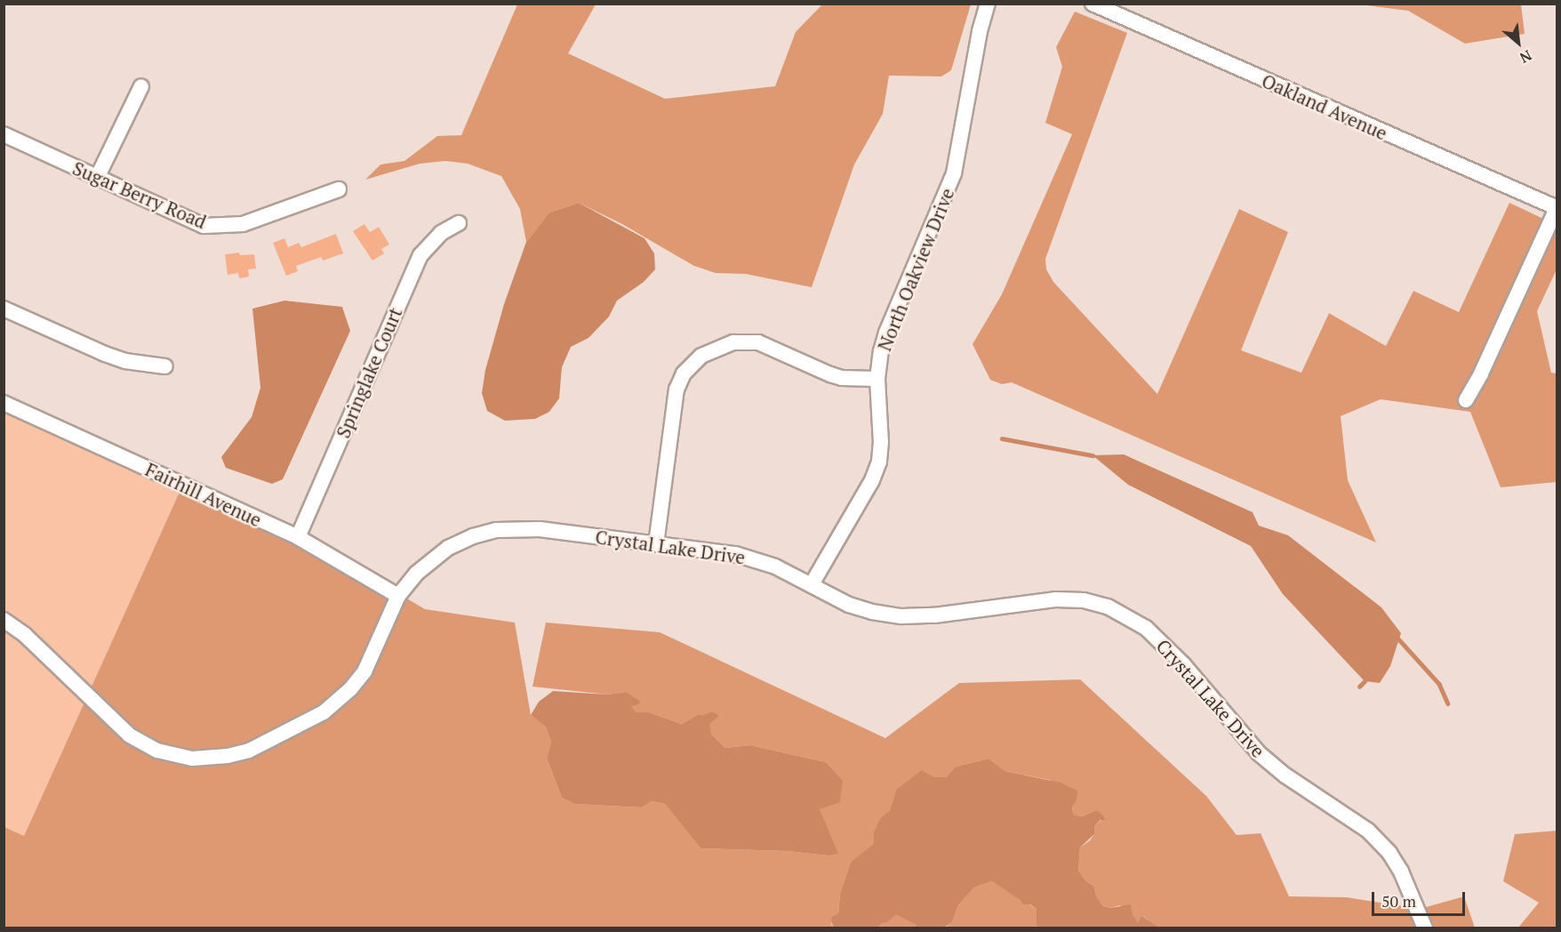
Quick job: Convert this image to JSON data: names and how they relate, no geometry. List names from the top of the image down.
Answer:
{
  "streets": {
    "street": [
      "Oakland Avenue",
      "Sugar Berry Road",
      "North Oakview Drive",
      "Springlake Court",
      "Fairhill Avenue",
      "Crystal Lake Drive"
    ]
  },
  "crossings": [
    ["North Oakview Drive", "Crystal Lake Drive"],
    ["Springlake Court", "Fairhill Avenue"],
    ["Fairhill Avenue", "Crystal Lake Drive"]
  ],
  "scale_bar": "50 m",
  "north": "bottom right"
}
